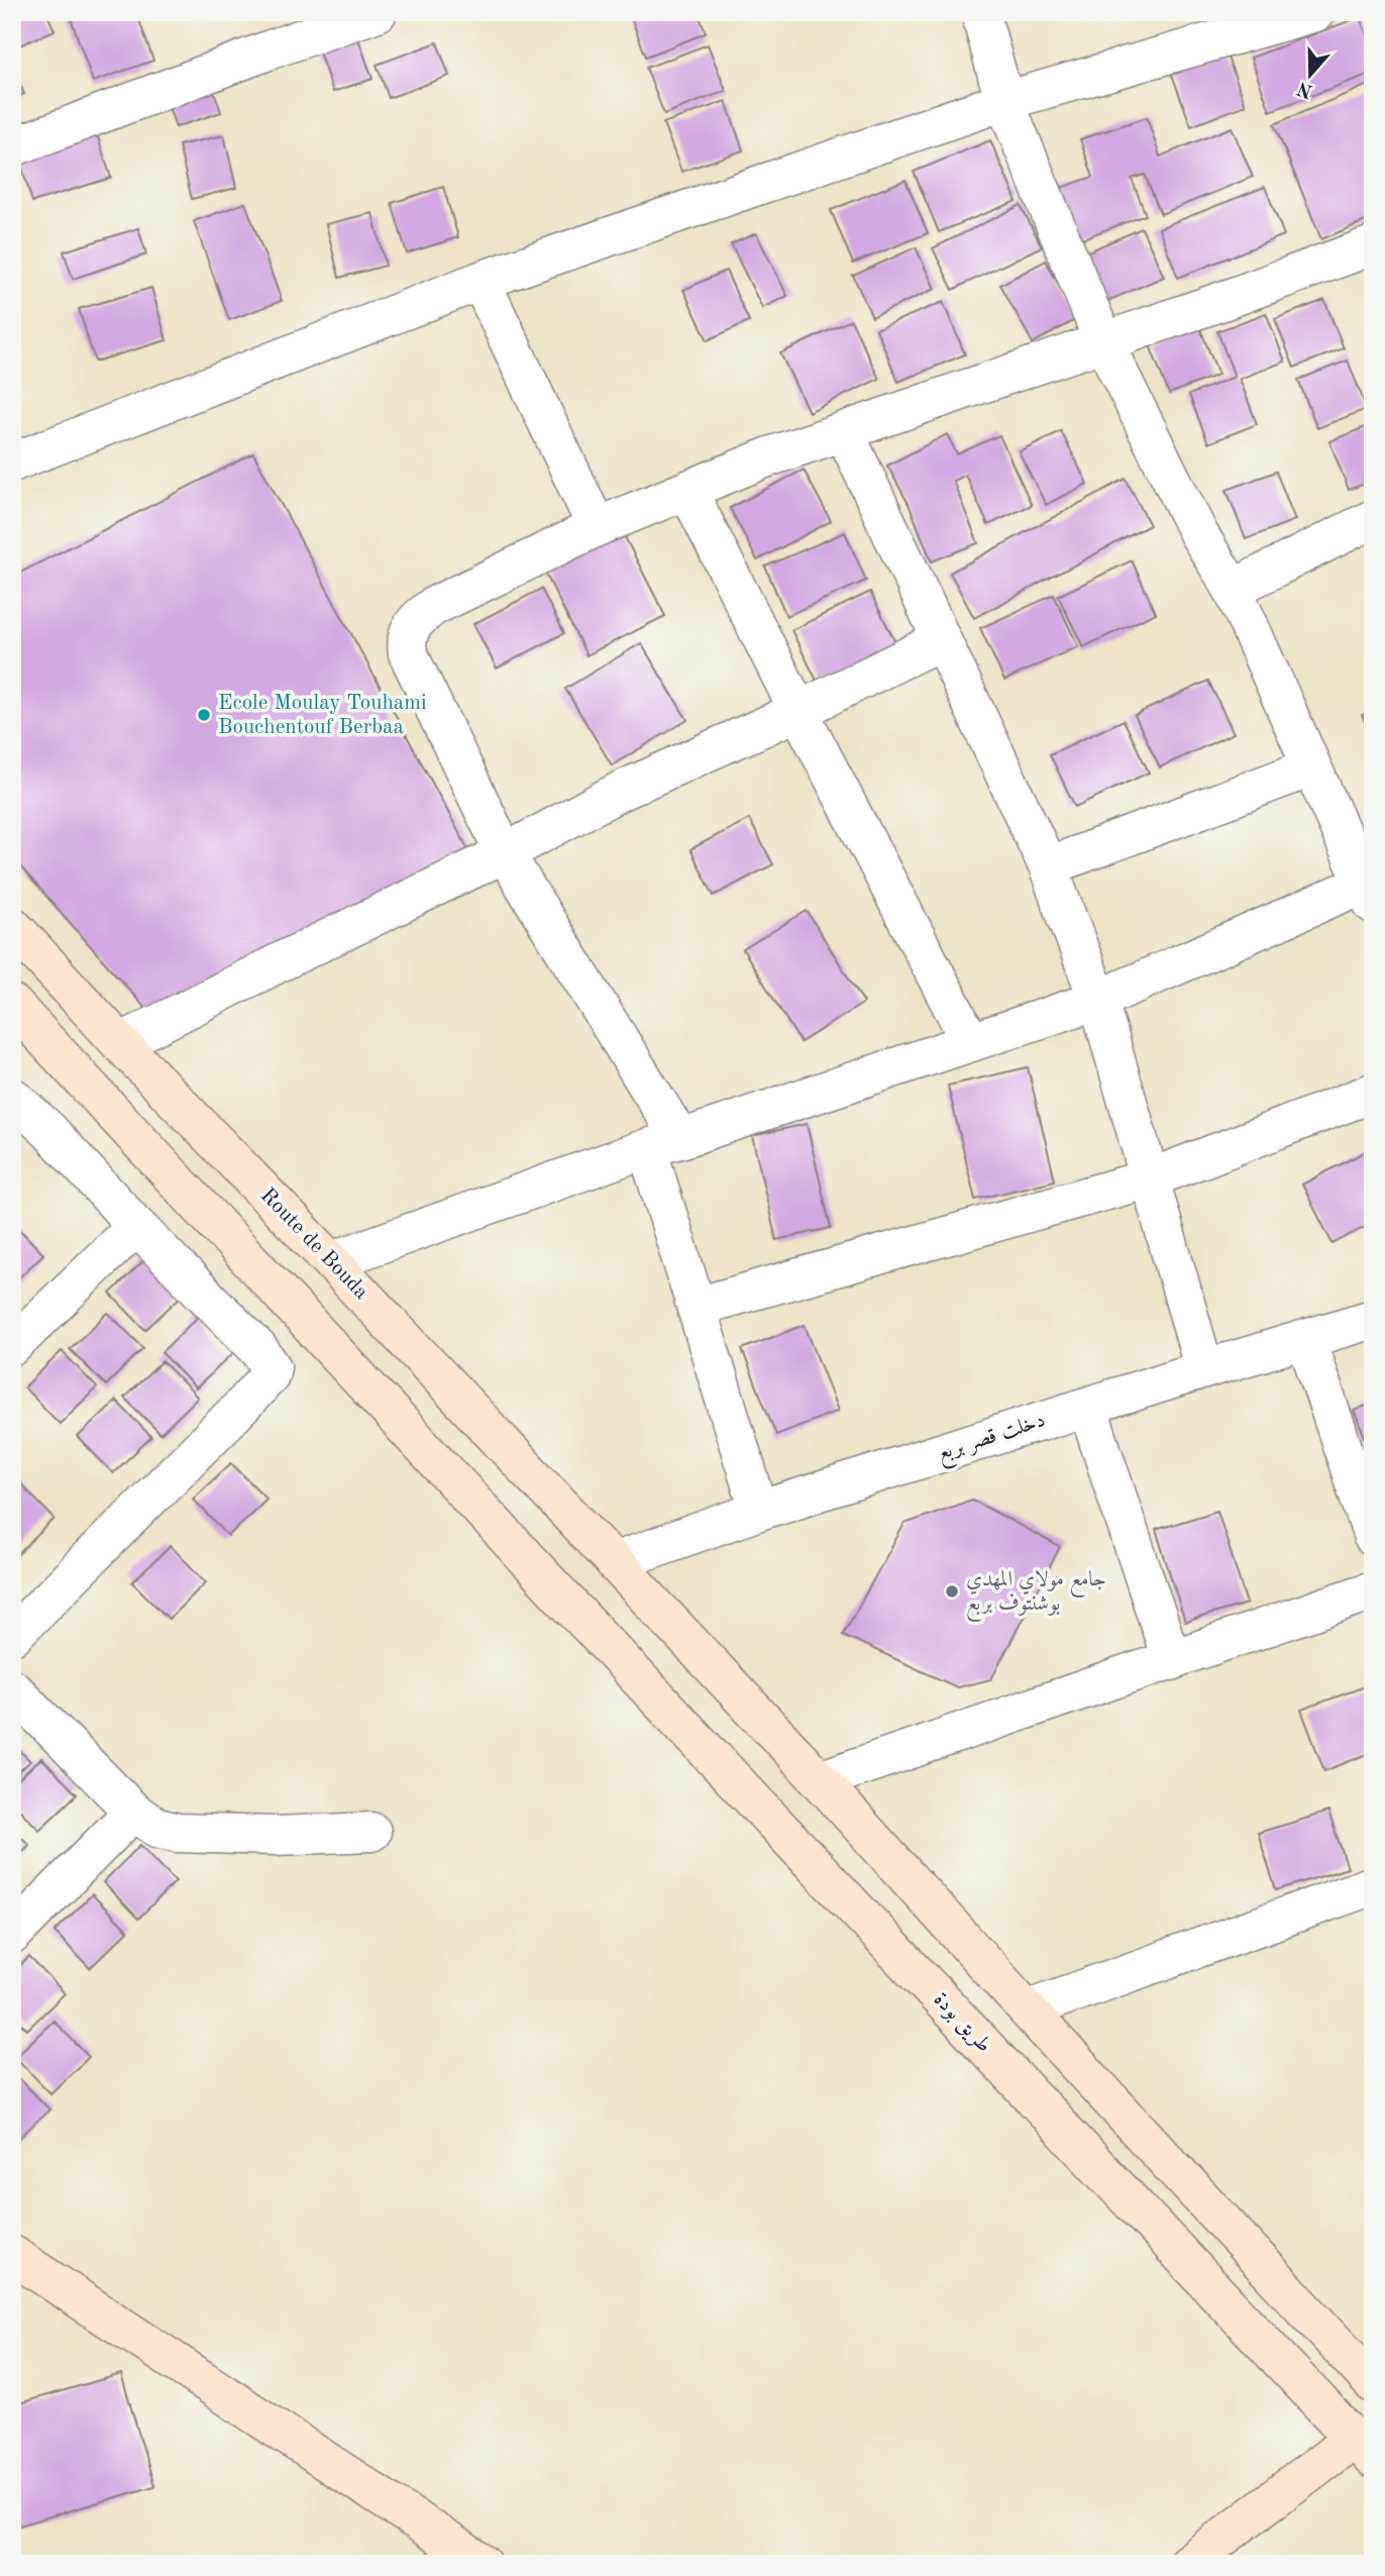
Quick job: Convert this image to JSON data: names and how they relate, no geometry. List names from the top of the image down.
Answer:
{
  "streets": {
    "main road": ["Route de Bouda", "طريق بودة"],
    "street": ["دخلت قصر بربع"]
  },
  "crossings": [
    ["Route de Bouda", "دخلت قصر بربع"]
  ],
  "places": ["Ecole Moulay Touhami Bouchentouf Berbaa", "جامع مولاي المهدي بوشنتوف بربع"],
  "north": "bottom"
}
